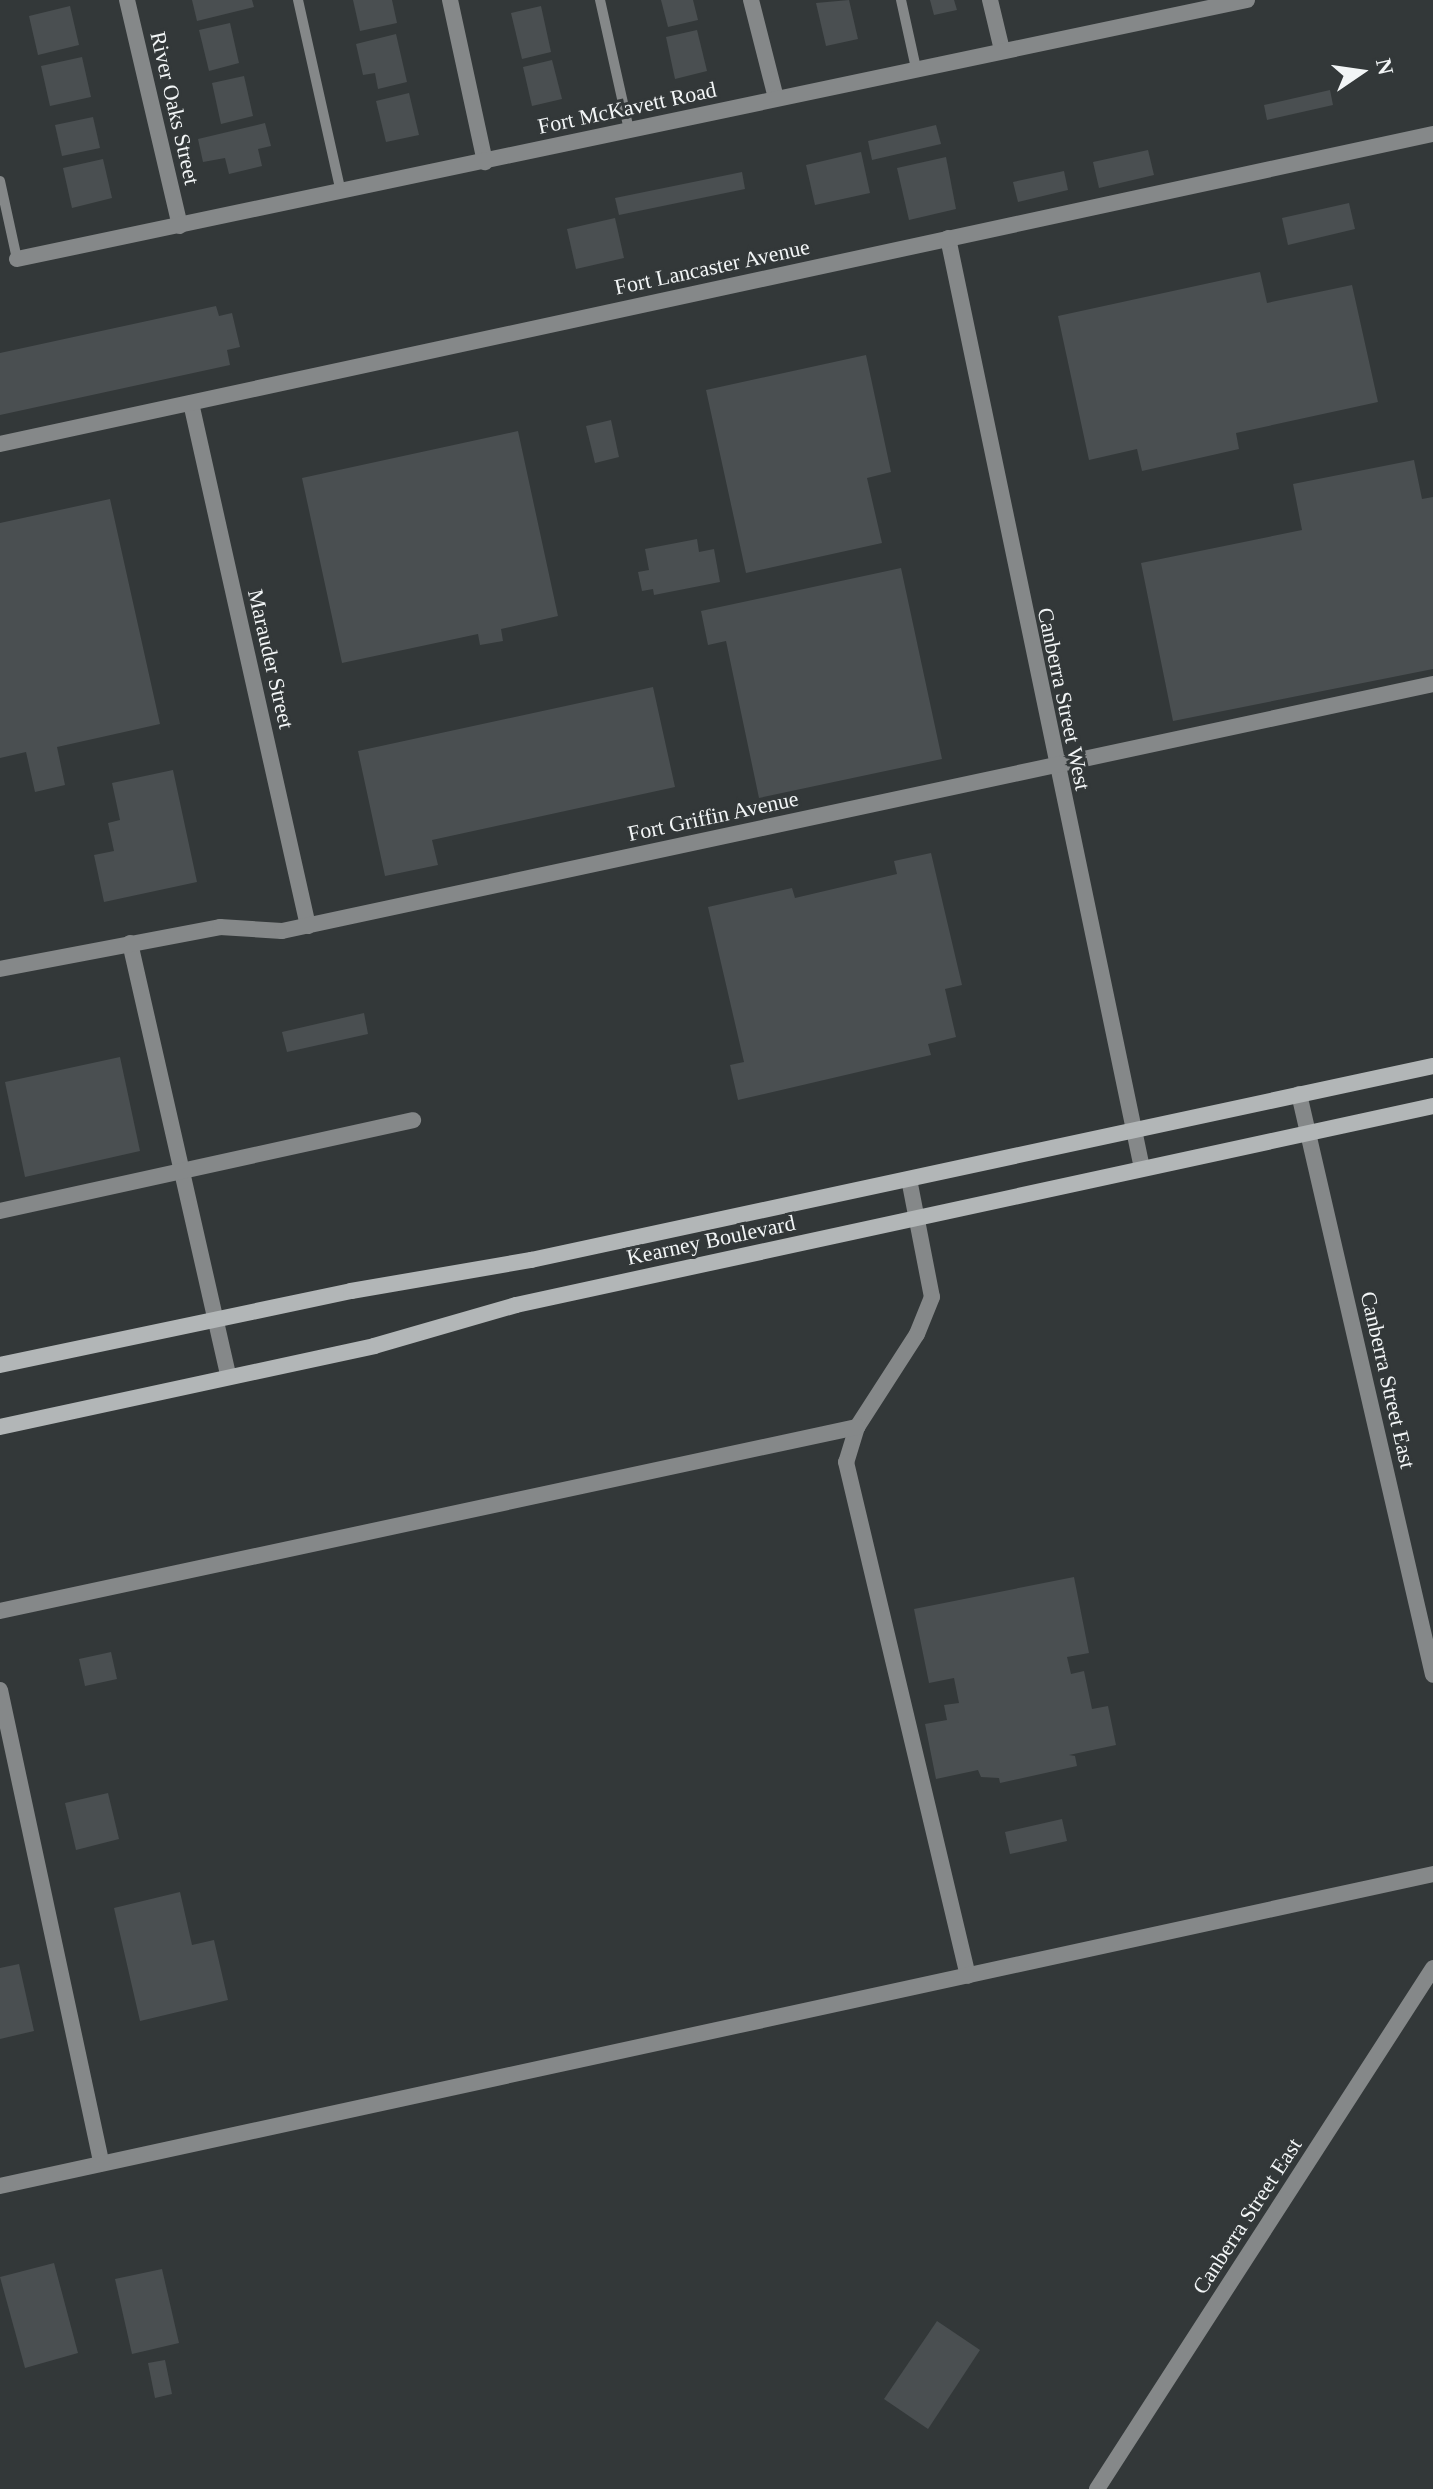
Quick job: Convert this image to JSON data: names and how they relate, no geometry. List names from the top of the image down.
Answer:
{
  "streets": {
    "street": [
      "River Oaks Street",
      "Fort McKavett Road",
      "Fort Lancaster Avenue",
      "Marauder Street",
      "Canberra Street West",
      "Fort Griffin Avenue",
      "Kearney Boulevard",
      "Canberra Street East"
    ]
  },
  "crossings": [
    ["River Oaks Street", "Fort McKavett Road"],
    ["Fort Lancaster Avenue", "Marauder Street"],
    ["Fort Lancaster Avenue", "Canberra Street West"],
    ["Marauder Street", "Fort Griffin Avenue"],
    ["Canberra Street West", "Fort Griffin Avenue"],
    ["Canberra Street West", "Kearney Boulevard"],
    ["Kearney Boulevard", "Canberra Street East"]
  ],
  "north": "right"
}
